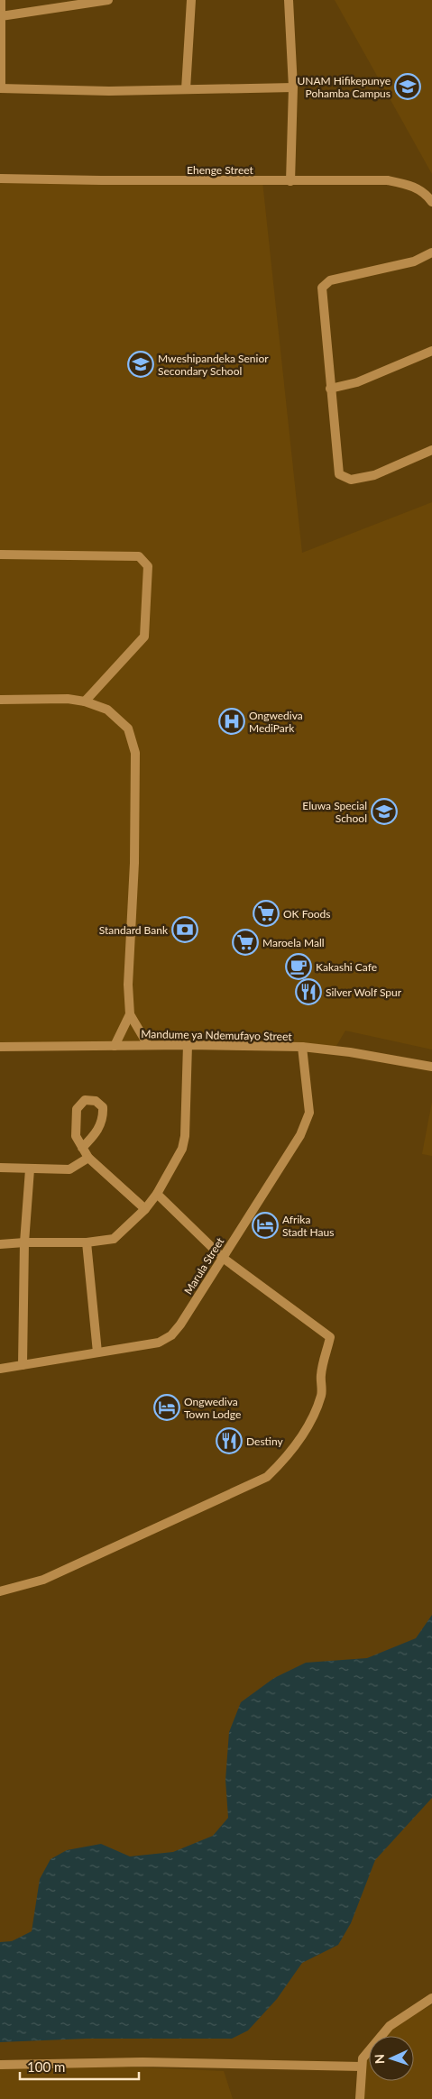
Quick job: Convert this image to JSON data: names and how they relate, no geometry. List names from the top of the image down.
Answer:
{
  "streets": {
    "street": ["Ehenge Street", "Mandume ya Ndemufayo Street", "Marula Street"]
  },
  "crossings": [
    ["Mandume ya Ndemufayo Street", "Marula Street"]
  ],
  "places": {
    "school or university": ["UNAM Hifikepunye Pohamba Campus", "Mweshipandeka Senior Secondary School", "Eluwa Special School"],
    "hospital": ["Ongwediva MediPark"],
    "supermarket": ["OK Foods", "Maroela Mall"],
    "bank": ["Standard Bank"],
    "cafe": ["Kakashi Cafe"],
    "restaurant": ["Silver Wolf Spur", "Destiny"],
    "hotel": ["Afrika Stadt Haus", "Ongwediva Town Lodge"]
  },
  "scale_bar": "100 m",
  "north": "left"
}
